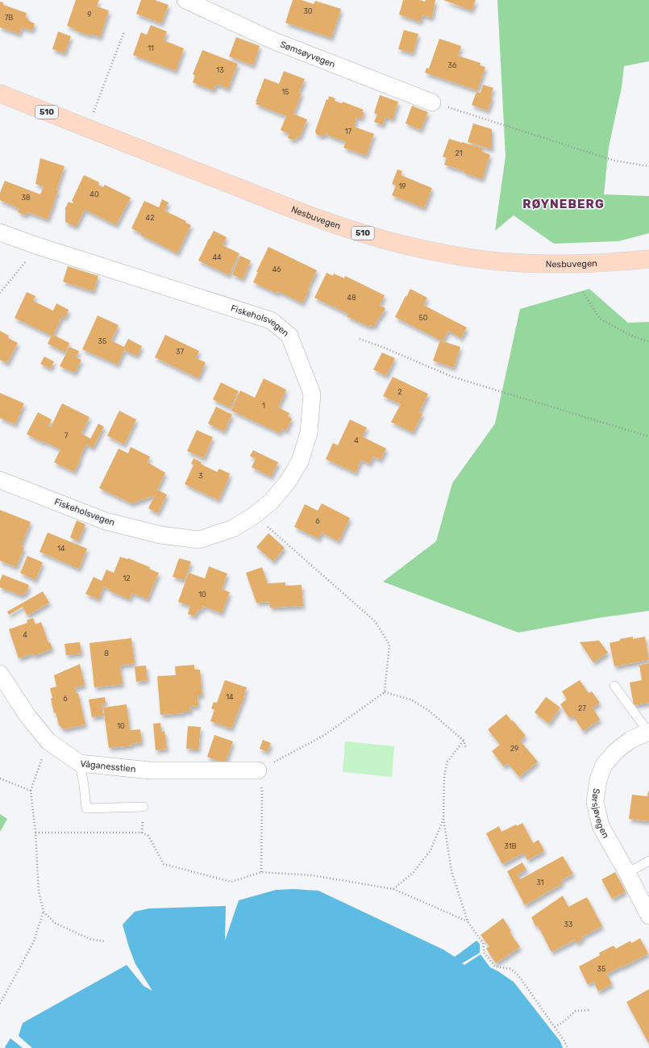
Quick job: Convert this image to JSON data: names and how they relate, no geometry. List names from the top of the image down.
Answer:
{
  "streets": {
    "main road": ["510", "Nesbuvegen"],
    "street": [
      "Sømsøyvegen",
      "Fiskeholsvegen",
      "Våganesstien",
      "Sørsjøvegen"
    ]
  },
  "districts": ["RØYNEBERG"],
  "house_numbers": [
    "30",
    "9",
    "7B",
    "11",
    "36",
    "13",
    "15",
    "17",
    "21",
    "19",
    "40",
    "38",
    "42",
    "44",
    "46",
    "48",
    "50",
    "35",
    "37",
    "2",
    "1",
    "7",
    "4",
    "3",
    "6",
    "14",
    "12",
    "10",
    "4",
    "8",
    "14",
    "6",
    "27",
    "10",
    "29",
    "31B",
    "31",
    "33",
    "35"
  ]
}
